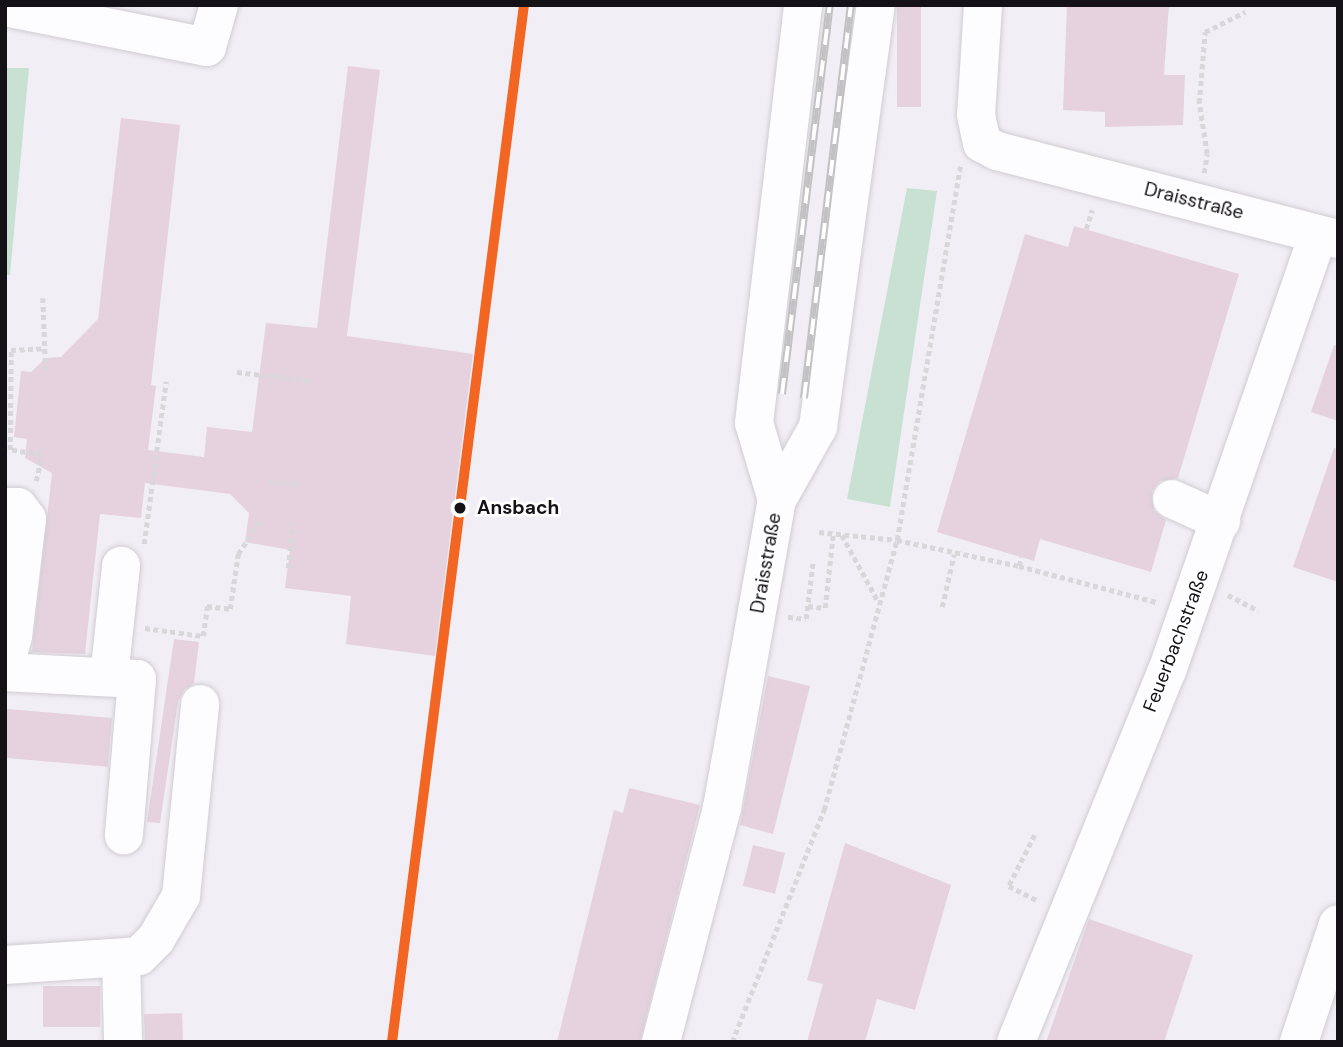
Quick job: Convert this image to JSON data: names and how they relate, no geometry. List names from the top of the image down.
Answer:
{
  "streets": {
    "street": ["Draisstraße", "Feuerbachstraße"]
  },
  "crossings": [
    ["Draisstraße", "Feuerbachstraße"]
  ],
  "places": ["Ansbach"]
}
